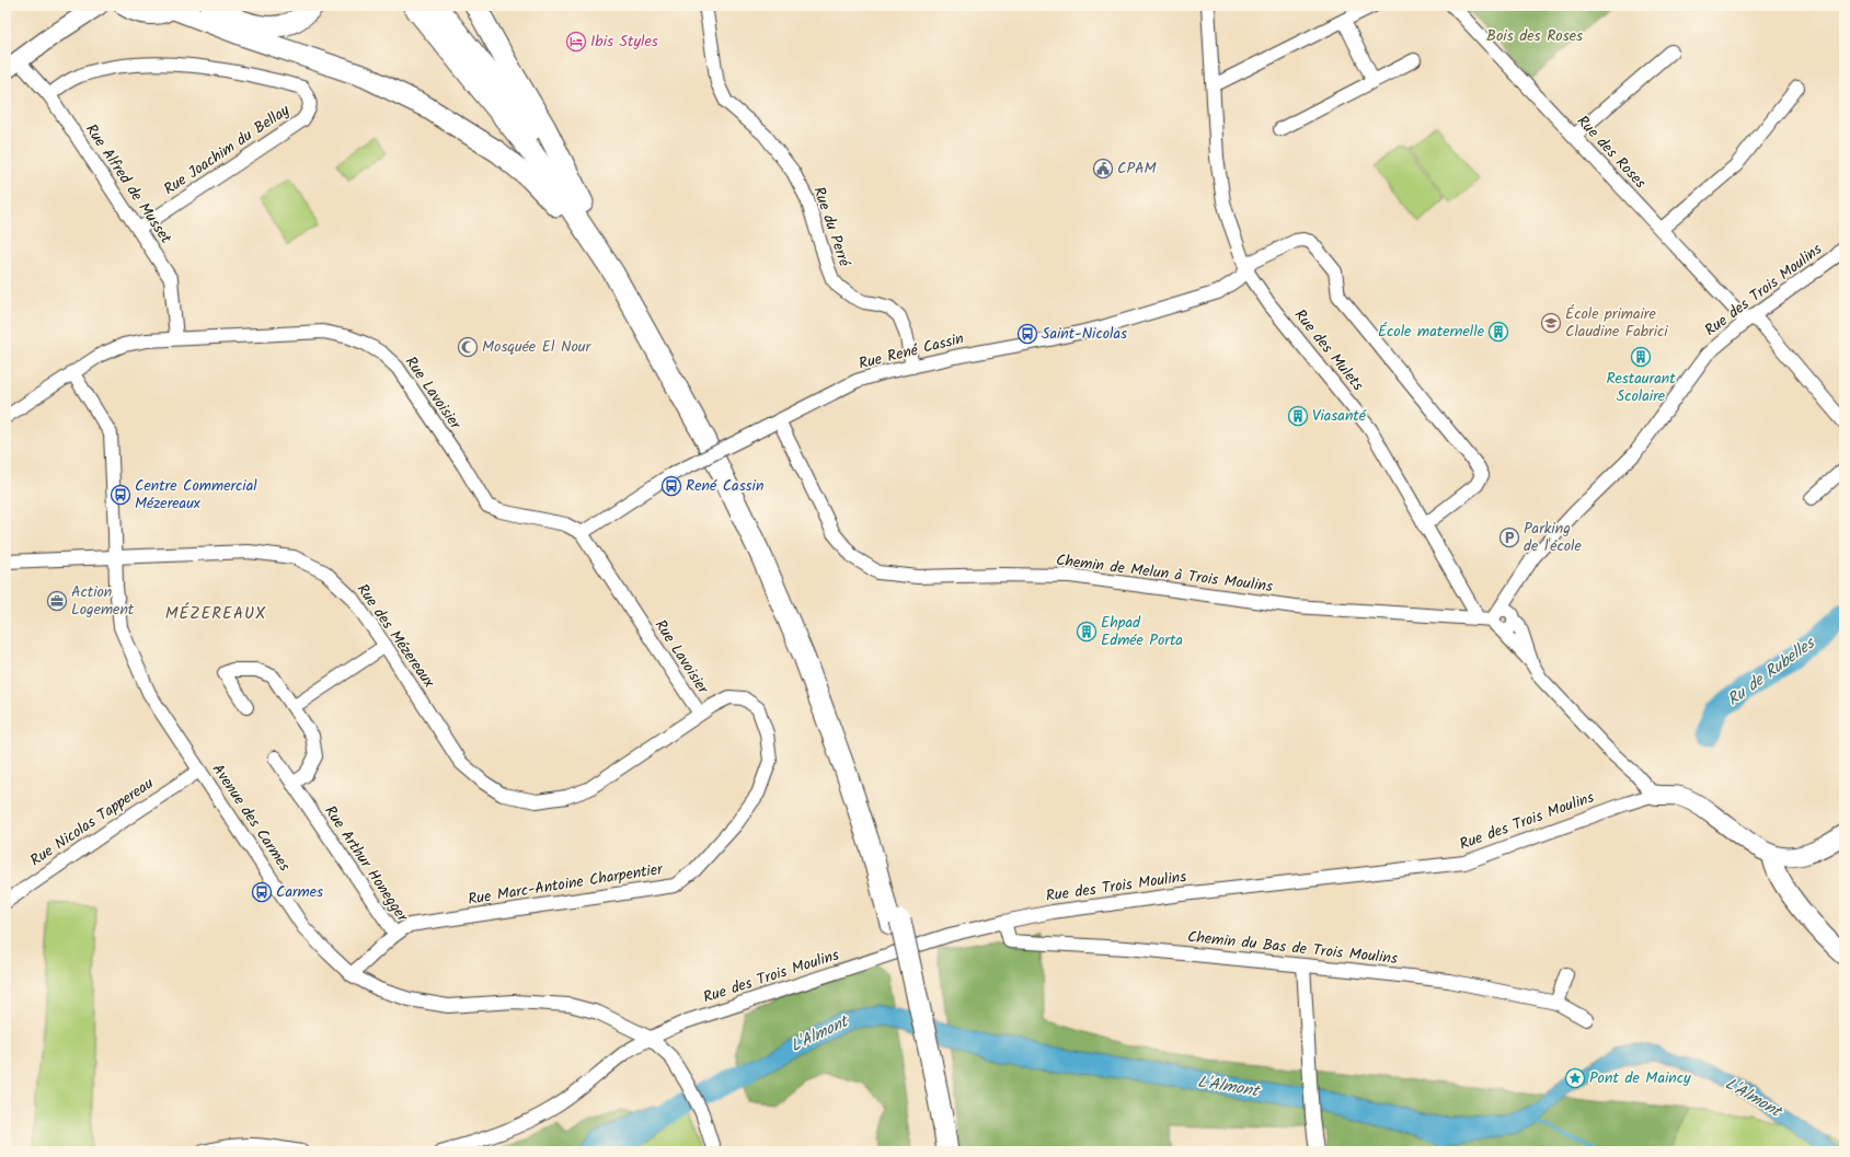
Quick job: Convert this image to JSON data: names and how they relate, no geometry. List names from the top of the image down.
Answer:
{
  "streets": {
    "street": [
      "Rue Joachim du Bellay",
      "Rue des Roses",
      "Rue Alfred de Musset",
      "Rue du Perré",
      "Rue des Trois Moulins",
      "Rue des Mulets",
      "Rue René Cassin",
      "Rue Lavoisier",
      "Chemin de Melun à Trois Moulins",
      "Rue des Mézereaux",
      "Avenue des Carmes",
      "Rue Nicolas Tappereau",
      "Rue Arthur Honegger",
      "Rue Marc-Antoine Charpentier",
      "Chemin du Bas de Trois Moulins"
    ]
  },
  "crossings": [
    ["Rue Joachim du Bellay", "Rue Alfred de Musset"],
    ["Rue des Roses", "Rue des Trois Moulins"],
    ["Rue Alfred de Musset", "Rue Lavoisier"],
    ["Rue du Perré", "Rue René Cassin"],
    ["Rue des Trois Moulins", "Chemin de Melun à Trois Moulins"],
    ["Rue des Trois Moulins", "Avenue des Carmes"],
    ["Rue des Trois Moulins", "Chemin du Bas de Trois Moulins"],
    ["Rue des Mulets", "Rue René Cassin"],
    ["Rue des Mulets", "Chemin de Melun à Trois Moulins"],
    ["Rue René Cassin", "Rue Lavoisier"],
    ["Rue René Cassin", "Chemin de Melun à Trois Moulins"],
    ["Rue Lavoisier", "Rue des Mézereaux"],
    ["Rue Lavoisier", "Avenue des Carmes"],
    ["Rue Lavoisier", "Rue Marc-Antoine Charpentier"],
    ["Rue des Mézereaux", "Avenue des Carmes"],
    ["Rue des Mézereaux", "Rue Marc-Antoine Charpentier"],
    ["Avenue des Carmes", "Rue Nicolas Tappereau"],
    ["Avenue des Carmes", "Rue Arthur Honegger"],
    ["Rue Arthur Honegger", "Rue Marc-Antoine Charpentier"]
  ],
  "districts": ["MÉZEREAUX"],
  "water": ["Ru de Rubelles", "L'Almont"],
  "parks": ["Bois des Roses"],
  "places": {
    "hotel": ["Ibis Styles"],
    "public building": ["CPAM"],
    "school or university": ["École primaire Claudine Fabrici"],
    "building": [
      "École maternelle",
      "Restaurant Scolaire",
      "Viasanté",
      "Ehpad Edmée Porta"
    ],
    "bus stop": [
      "Saint-Nicolas",
      "René Cassin",
      "Centre Commercial Mézereaux",
      "Carmes"
    ],
    "mosque": ["Mosquée El Nour"],
    "parking": ["Parking de l'école"],
    "office": ["Action Logement"],
    "place": ["Pont de Maincy"]
  }
}
